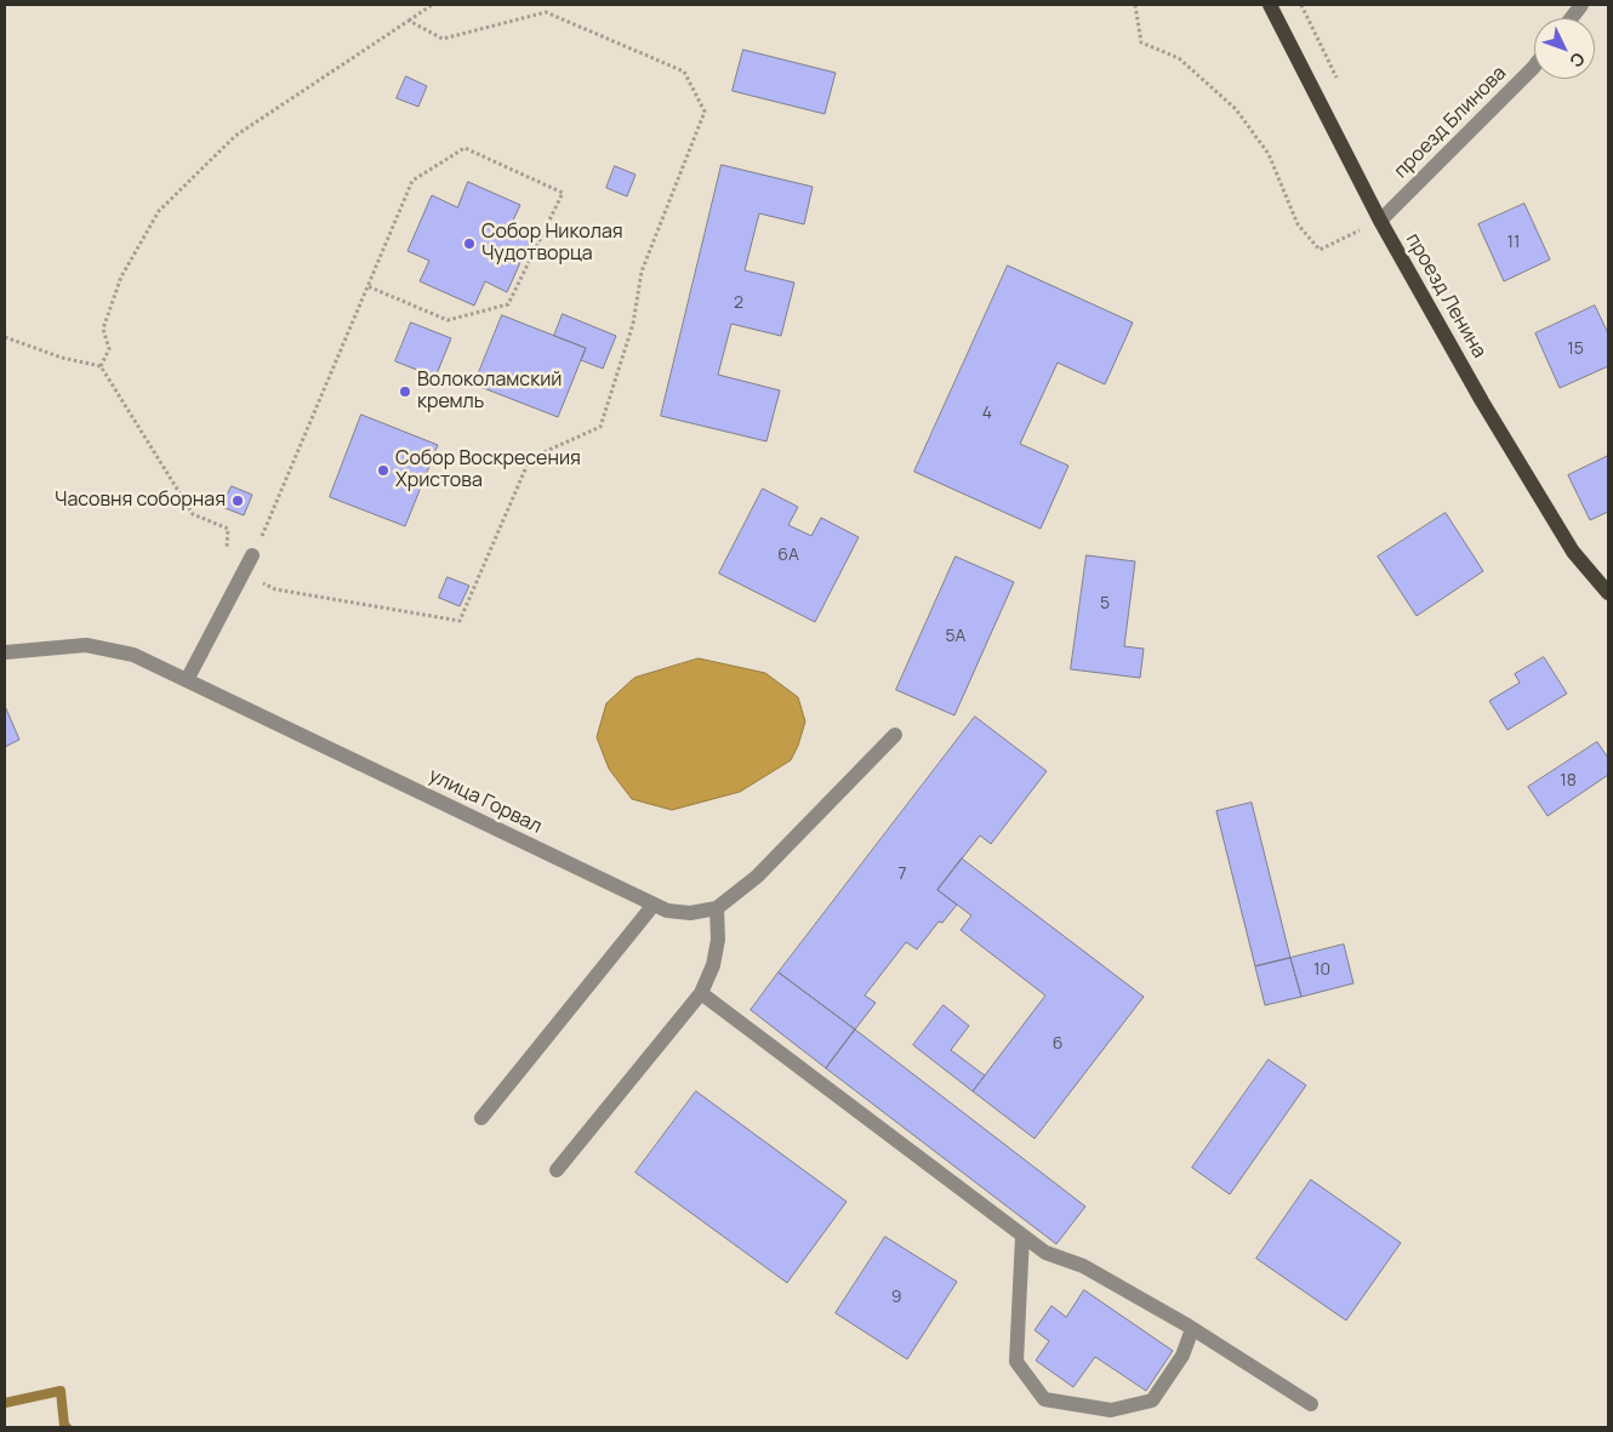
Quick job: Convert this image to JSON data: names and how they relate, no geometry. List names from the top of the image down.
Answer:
{
  "streets": {
    "main road": ["проезд Ленина"],
    "street": ["проезд Блинова", "улица Горвал"]
  },
  "crossings": [
    ["проезд Блинова", "проезд Ленина"]
  ],
  "places": [
    "Собор Николая Чудотворца",
    "Волоколамский кремль",
    "Собор Воскресения Христова",
    "Часовня соборная"
  ],
  "house_numbers": [
    "11",
    "2",
    "15",
    "4",
    "6А",
    "5",
    "5А",
    "18",
    "7",
    "10",
    "6",
    "9"
  ],
  "north": "bottom right"
}
